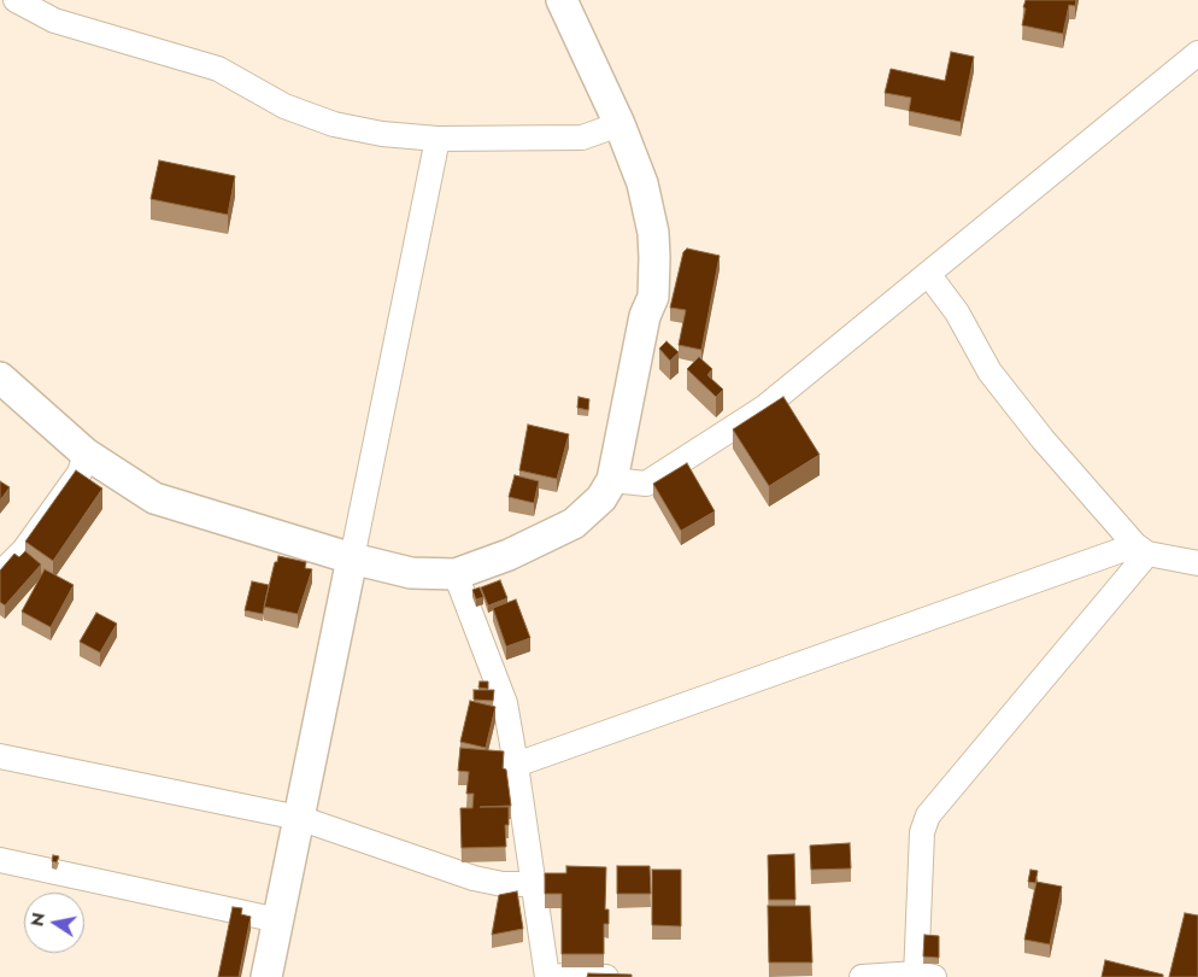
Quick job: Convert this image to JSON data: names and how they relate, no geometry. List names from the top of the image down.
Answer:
{
  "north": "left"
}
